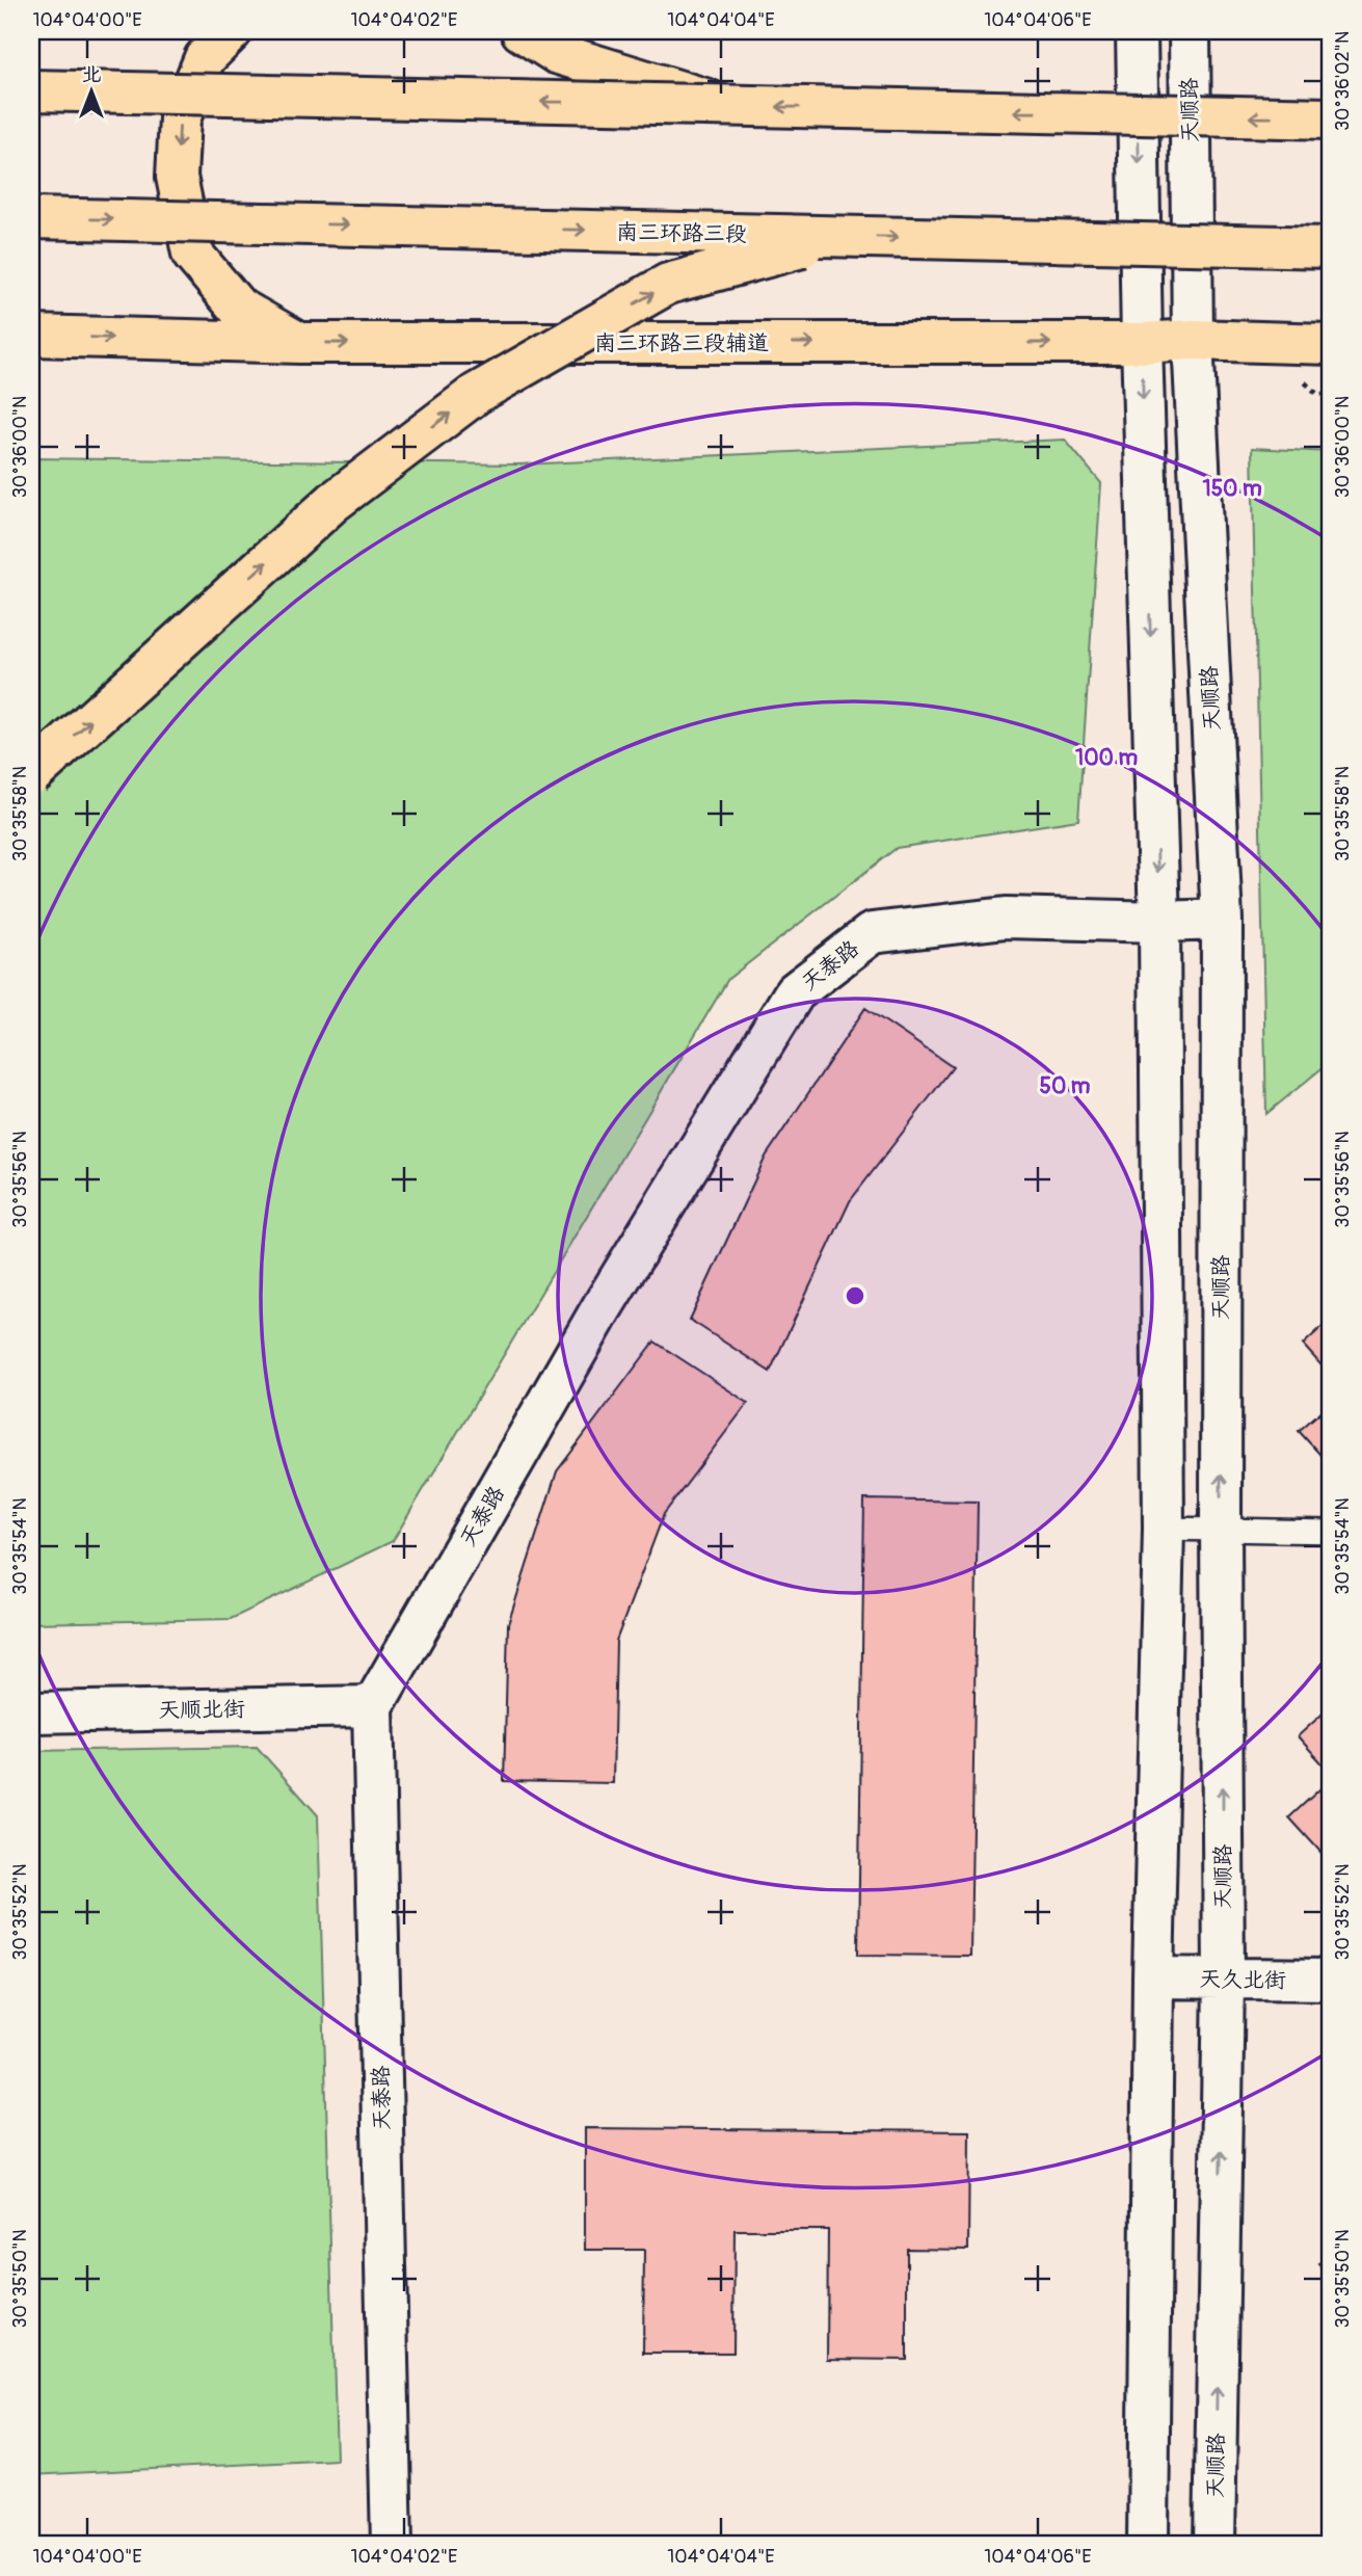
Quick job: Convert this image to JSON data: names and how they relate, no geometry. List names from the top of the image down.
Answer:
{
  "streets": {
    "main road": ["南三环路三段", "南三环路三段辅道"],
    "street": [
      "天顺路",
      "天泰路",
      "天顺北街",
      "天久北街"
    ]
  },
  "crossings": [
    ["天顺路", "南三环路三段辅道"],
    ["天顺路", "天泰路"],
    ["天顺路", "天久北街"],
    ["天泰路", "天顺北街"]
  ],
  "north": "top",
  "coordinates": [
    "104°04'00\"E",
    "104°04'02\"E",
    "104°04'04\"E",
    "104°04'06\"E",
    "30°36'02\"N",
    "30°36'00\"N",
    "30°35'58\"N",
    "30°35'56\"N",
    "30°35'54\"N",
    "30°35'52\"N",
    "30°35'50\"N"
  ],
  "rings": ["150 m", "100 m", "50 m"]
}
